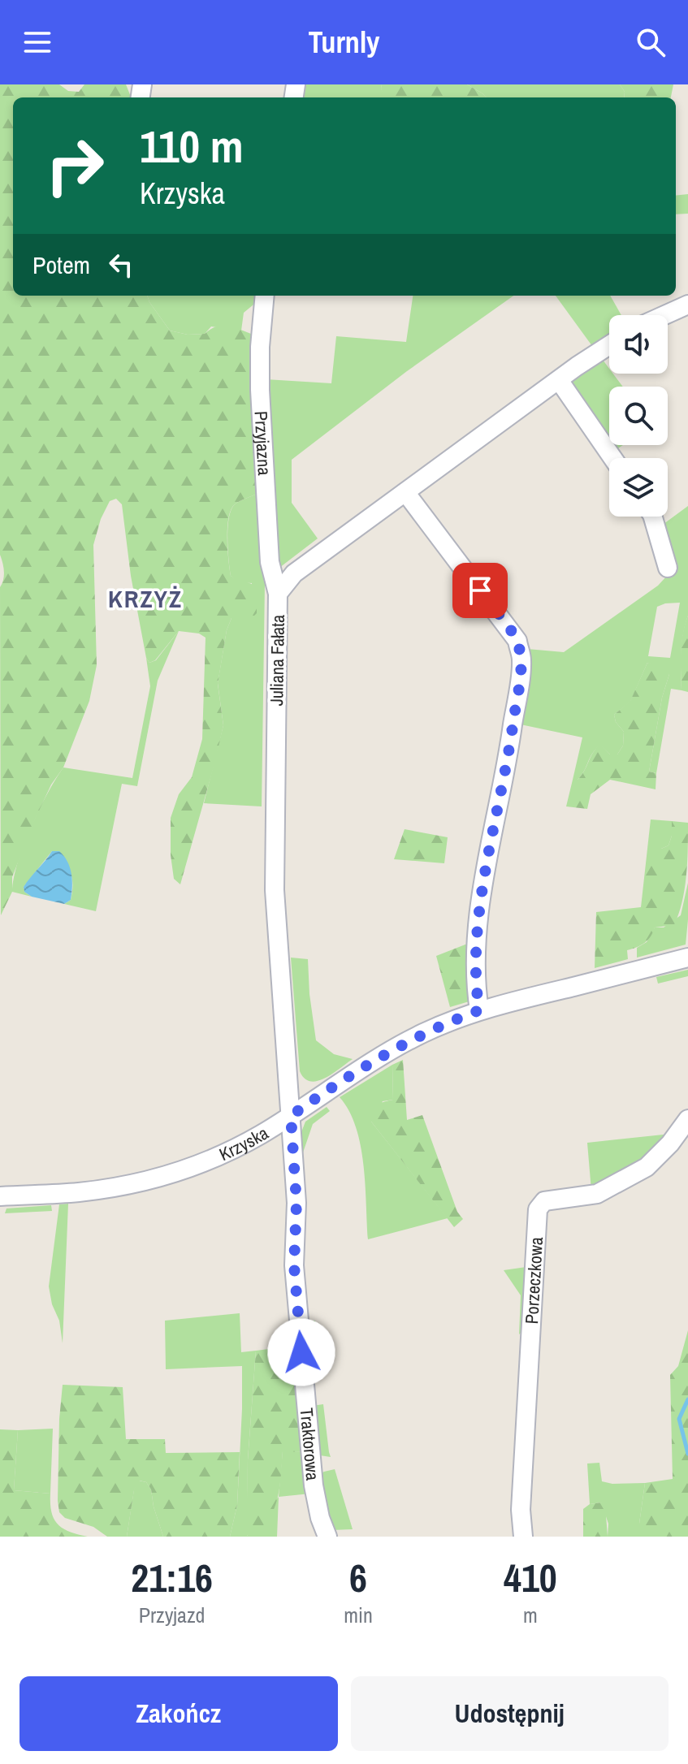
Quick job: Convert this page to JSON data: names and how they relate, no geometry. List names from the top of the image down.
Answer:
{
  "streets": {
    "street": [
      "Przyjazna",
      "Juliana Fałata",
      "Krzyska",
      "Porzeczkowa",
      "Traktorowa"
    ]
  },
  "crossings": [
    ["Przyjazna", "Juliana Fałata"],
    ["Juliana Fałata", "Krzyska"],
    ["Juliana Fałata", "Traktorowa"],
    ["Krzyska", "Traktorowa"]
  ],
  "districts": ["KRZYŻ"],
  "page": {
    "header": "Turnly",
    "turn": ["110 m", "Krzyska"],
    "then": "Potem",
    "eta": [
      "21:16",
      "Przyjazd",
      "6",
      "min",
      "410",
      "m"
    ],
    "buttons": ["Zakończ", "Udostępnij"]
  }
}
